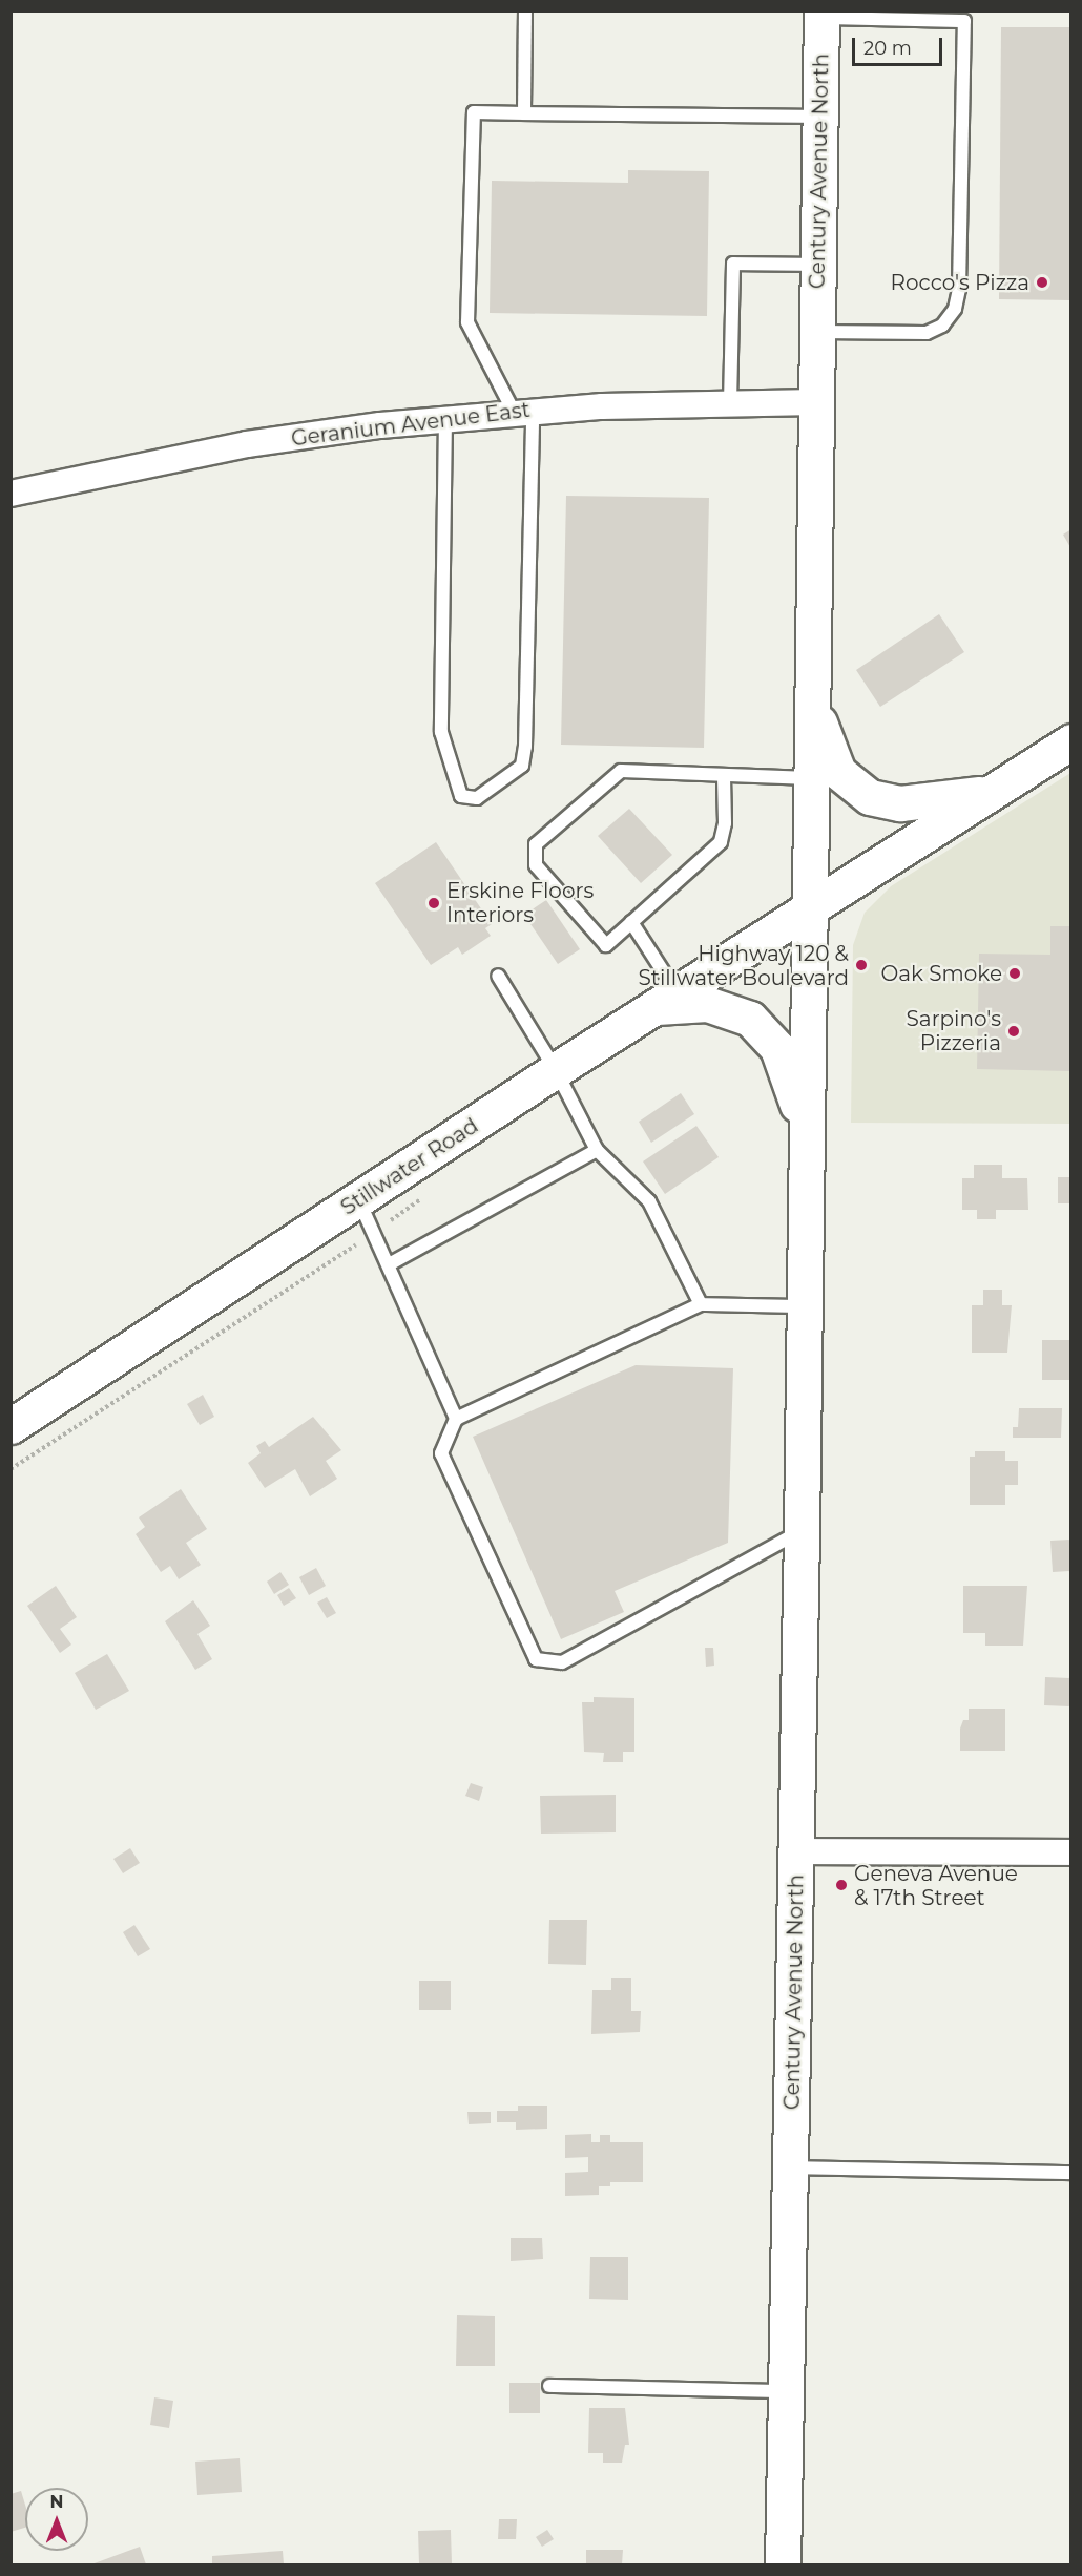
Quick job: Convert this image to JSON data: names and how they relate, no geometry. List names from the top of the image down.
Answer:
{
  "streets": {
    "main road": ["Century Avenue North", "Stillwater Road"],
    "street": ["Geranium Avenue East"]
  },
  "crossings": [
    ["Century Avenue North", "Geranium Avenue East"],
    ["Century Avenue North", "Stillwater Road"]
  ],
  "places": [
    "Rocco's Pizza",
    "Erskine Floors Interiors",
    "Highway 120 & Stillwater Boulevard",
    "Oak Smoke",
    "Sarpino's Pizzeria",
    "Geneva Avenue & 17th Street"
  ],
  "scale_bar": "20 m",
  "north": "top"
}
